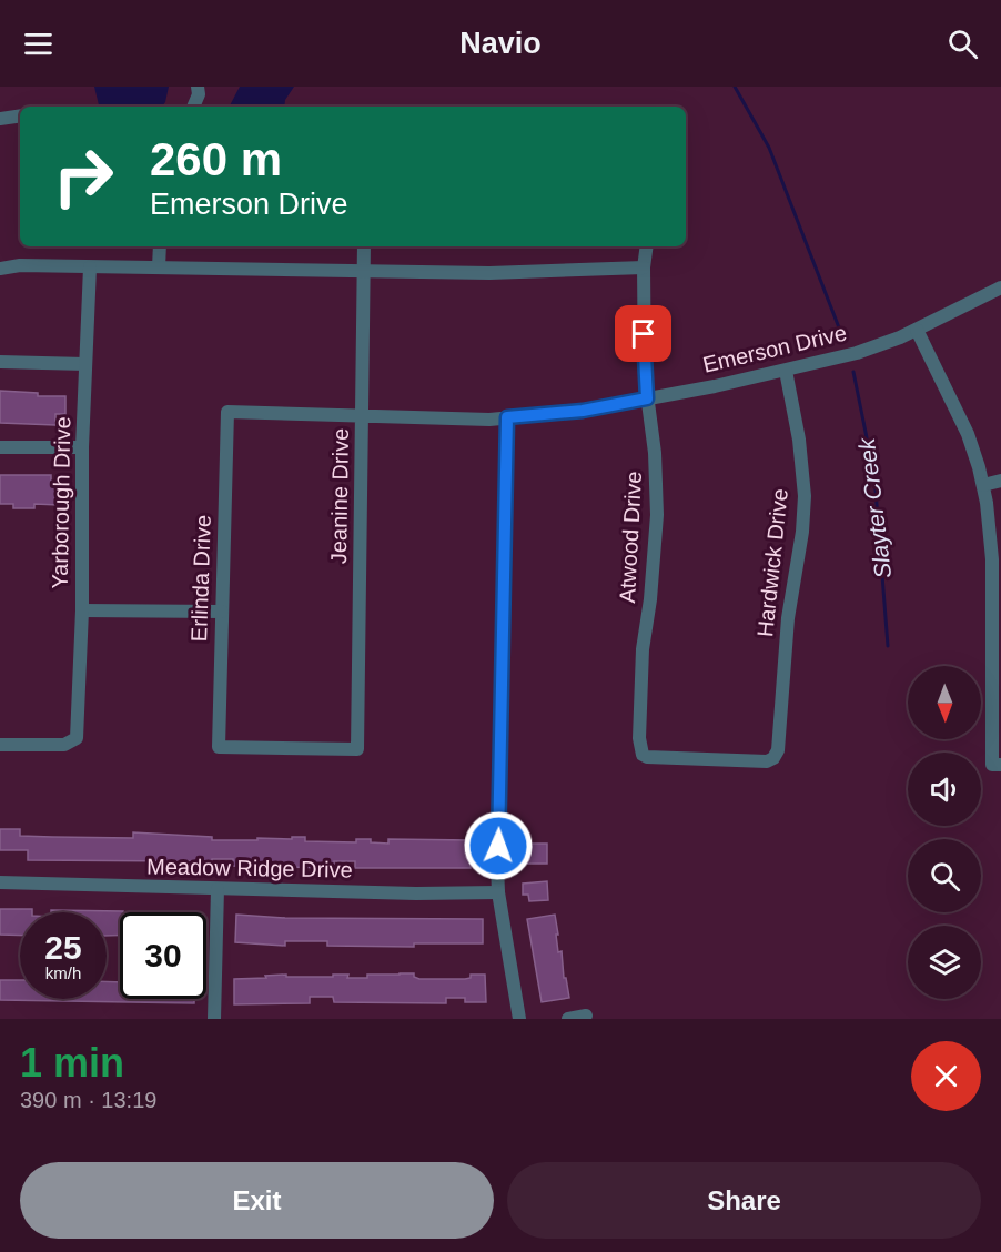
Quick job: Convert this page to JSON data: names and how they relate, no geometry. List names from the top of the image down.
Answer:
{
  "streets": {
    "street": [
      "Emerson Drive",
      "Jeanine Drive",
      "Yarborough Drive",
      "Atwood Drive",
      "Hardwick Drive",
      "Erlinda Drive",
      "Meadow Ridge Drive"
    ]
  },
  "crossings": [
    ["Emerson Drive", "Jeanine Drive"],
    ["Emerson Drive", "Atwood Drive"],
    ["Emerson Drive", "Hardwick Drive"],
    ["Emerson Drive", "Erlinda Drive"],
    ["Jeanine Drive", "Erlinda Drive"],
    ["Atwood Drive", "Hardwick Drive"]
  ],
  "water": ["Slayter Creek"],
  "north": "bottom",
  "page": {
    "header": "Navio",
    "turn": ["260 m", "Emerson Drive"],
    "speed": "25 km/h",
    "limit": "30",
    "heading": ["1 min", "390 m · 13:19"],
    "buttons": ["Exit", "Share"]
  }
}
